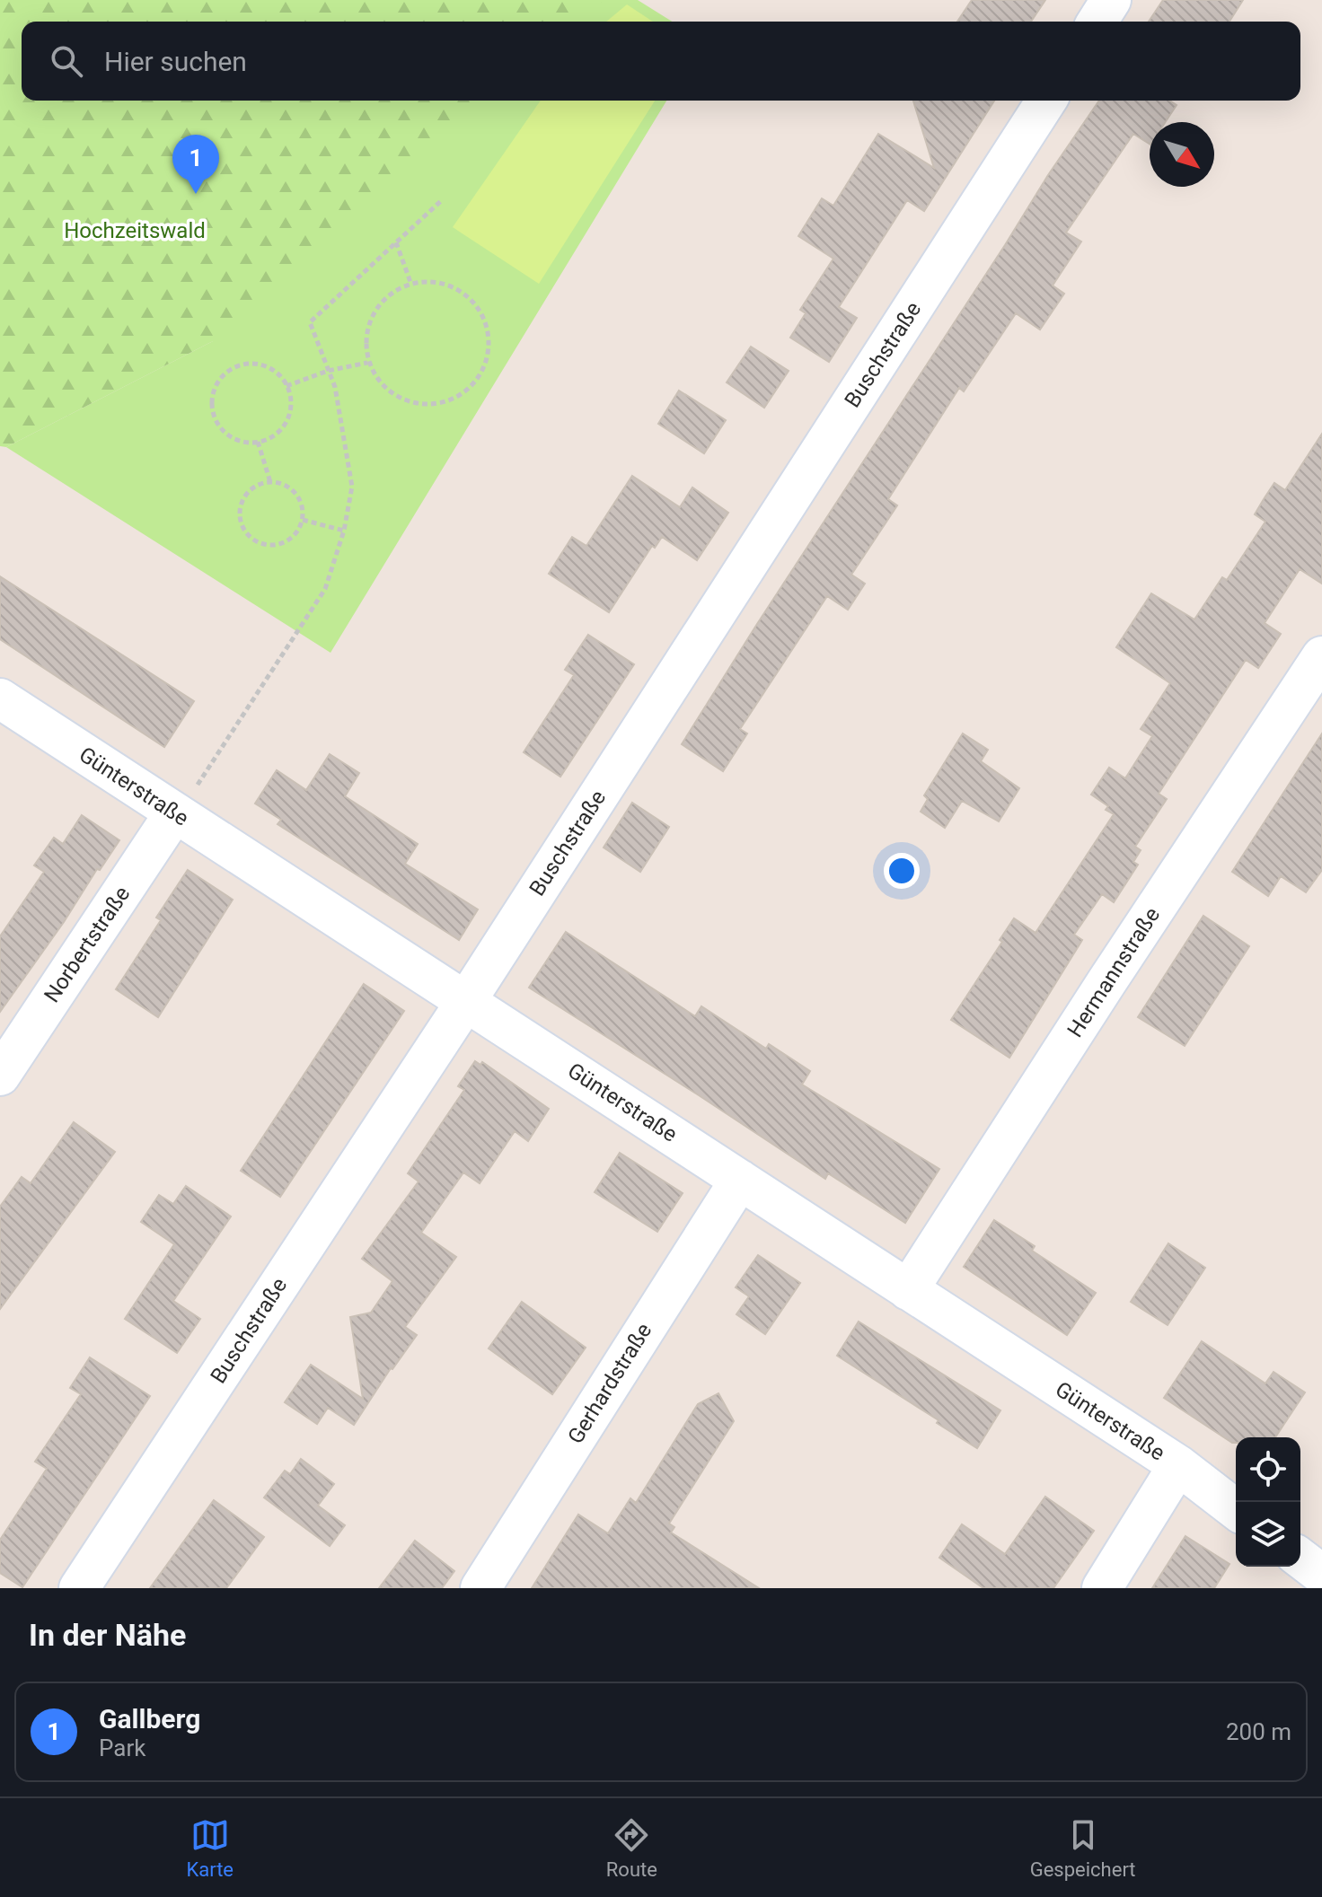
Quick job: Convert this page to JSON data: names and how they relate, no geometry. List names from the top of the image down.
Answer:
{
  "streets": {
    "street": [
      "Buschstraße",
      "Günterstraße",
      "Norbertstraße",
      "Hermannstraße",
      "Gerhardstraße"
    ]
  },
  "crossings": [
    ["Buschstraße", "Günterstraße"],
    ["Günterstraße", "Norbertstraße"],
    ["Günterstraße", "Hermannstraße"],
    ["Günterstraße", "Gerhardstraße"]
  ],
  "parks": ["Hochzeitswald"],
  "north": "bottom right",
  "page": {
    "search": "Hier suchen",
    "pins": "1",
    "heading": "In der Nähe",
    "list": [
      {
        "mark": "1",
        "name": "Gallberg",
        "note": "Park",
        "value": "200 m"
      }
    ],
    "nav": ["Karte", "Route", "Gespeichert"]
  }
}
